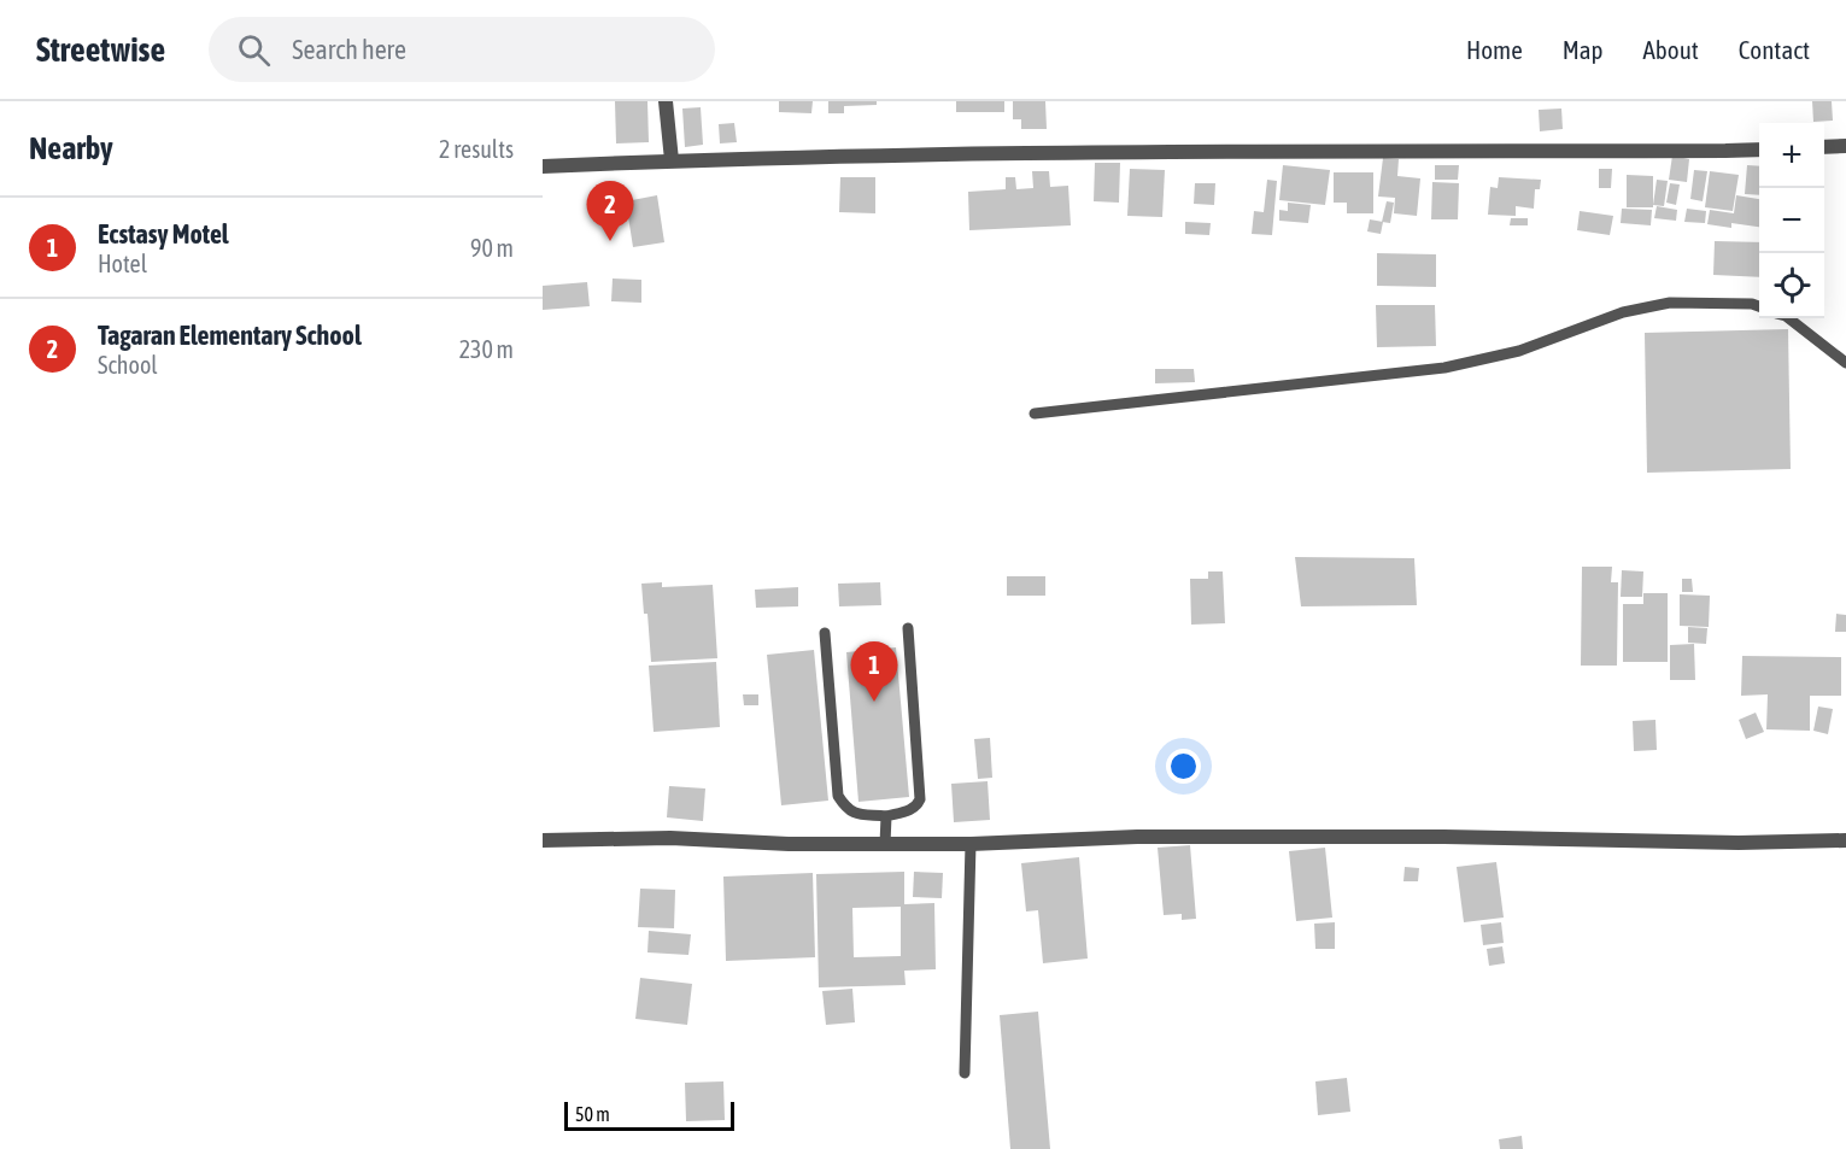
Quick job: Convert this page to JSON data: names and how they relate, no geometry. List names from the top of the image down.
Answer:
{
  "scale_bar": "50 m",
  "page": {
    "header": "Streetwise",
    "search": "Search here",
    "nav": [
      "Home",
      "Map",
      "About",
      "Contact"
    ],
    "heading": ["Nearby", "2 results"],
    "map_buttons": ["+", "−"],
    "pins": ["2", "1"],
    "list": [
      {
        "mark": "1",
        "name": "Ecstasy Motel",
        "note": "Hotel",
        "value": "90 m"
      },
      {
        "mark": "2",
        "name": "Tagaran Elementary School",
        "note": "School",
        "value": "230 m"
      }
    ],
    "scale": "50 m"
  }
}
